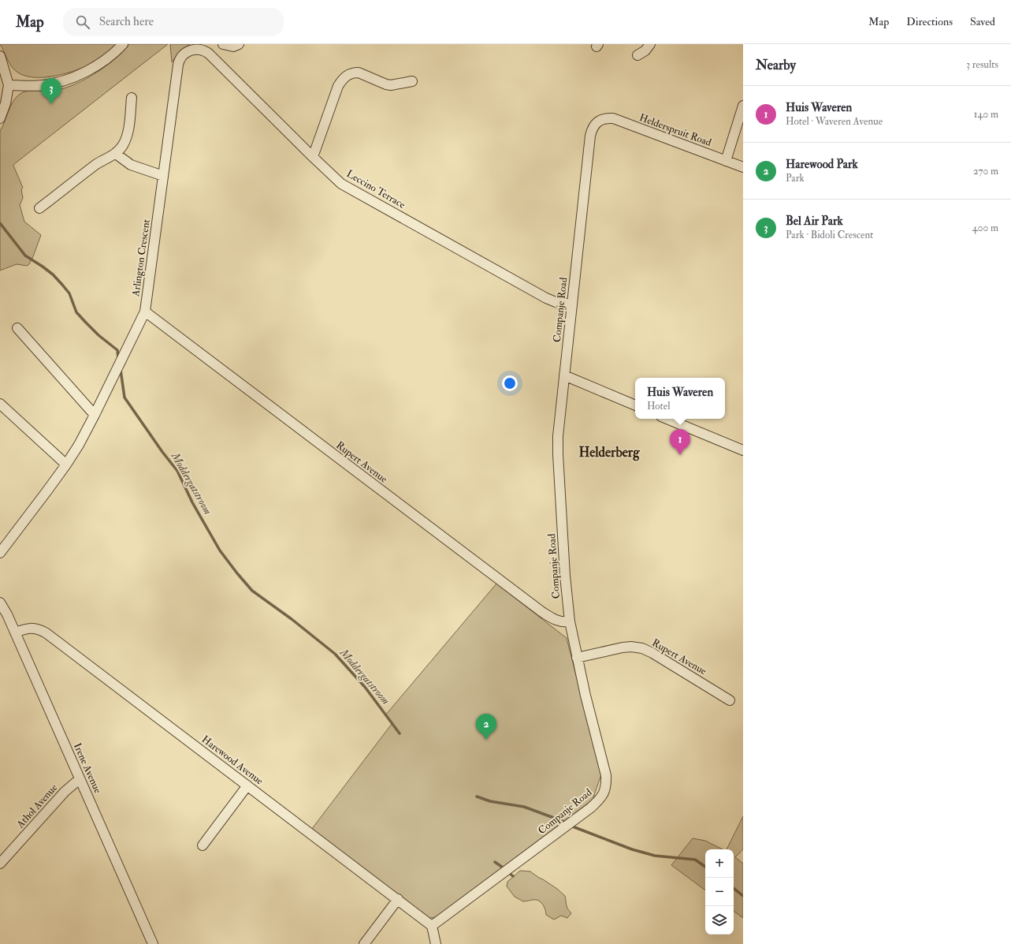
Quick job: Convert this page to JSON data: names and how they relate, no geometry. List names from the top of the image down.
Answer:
{
  "streets": {
    "street": [
      "Helderspruit Road",
      "Leccino Terrace",
      "Arlington Crescent",
      "Companje Road",
      "Rupert Avenue",
      "Harewood Avenue",
      "Irene Avenue",
      "Athol Avenue"
    ]
  },
  "crossings": [
    ["Helderspruit Road", "Companje Road"],
    ["Leccino Terrace", "Arlington Crescent"],
    ["Leccino Terrace", "Companje Road"],
    ["Arlington Crescent", "Rupert Avenue"],
    ["Companje Road", "Rupert Avenue"],
    ["Companje Road", "Harewood Avenue"],
    ["Harewood Avenue", "Irene Avenue"],
    ["Irene Avenue", "Athol Avenue"]
  ],
  "districts": ["Helderberg"],
  "water": ["Moddergatstroom"],
  "page": {
    "header": "Map",
    "search": "Search here",
    "nav": ["Map", "Directions", "Saved"],
    "heading": ["Nearby", "3 results"],
    "pins": ["3", "1", "2"],
    "list": [
      {
        "mark": "1",
        "name": "Huis Waveren",
        "note": "Hotel · Waveren Avenue",
        "value": "140 m"
      },
      {
        "mark": "2",
        "name": "Harewood Park",
        "note": "Park",
        "value": "270 m"
      },
      {
        "mark": "3",
        "name": "Bel Air Park",
        "note": "Park · Bidoli Crescent",
        "value": "400 m"
      }
    ],
    "popup": ["Huis Waveren", "Hotel"],
    "map_buttons": ["+", "−"]
  }
}
